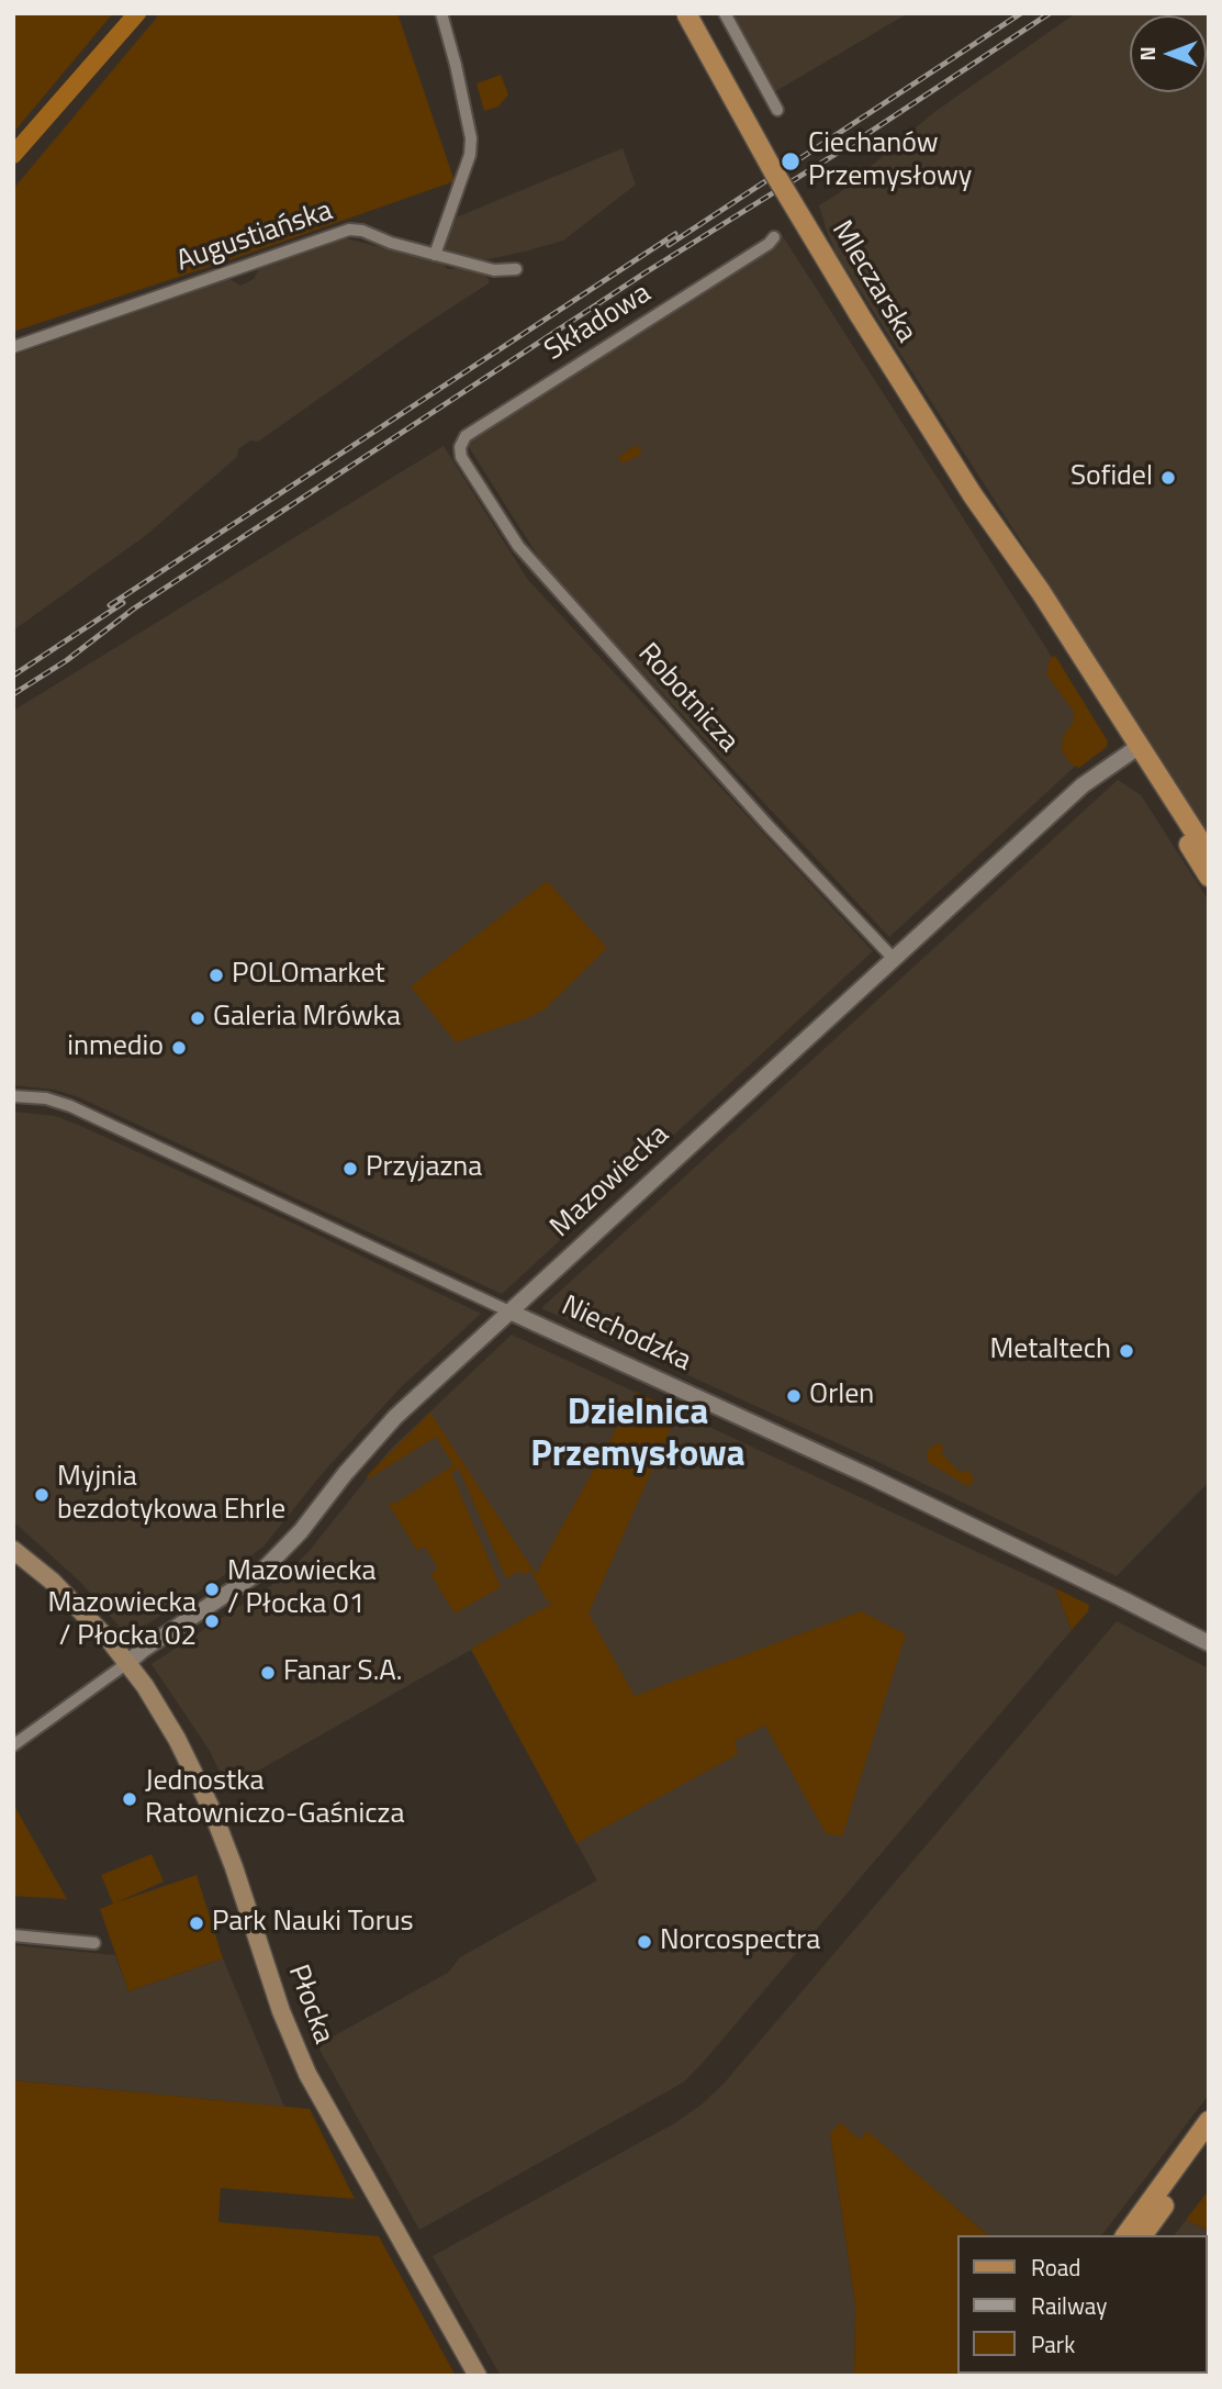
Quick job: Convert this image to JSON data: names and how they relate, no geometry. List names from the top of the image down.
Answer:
{
  "streets": {
    "main road": ["Mleczarska", "Płocka"],
    "street": [
      "Augustiańska",
      "Składowa",
      "Robotnicza",
      "Mazowiecka",
      "Niechodzka"
    ]
  },
  "crossings": [
    ["Mleczarska", "Mazowiecka"],
    ["Składowa", "Robotnicza"],
    ["Robotnicza", "Mazowiecka"],
    ["Mazowiecka", "Niechodzka"],
    ["Mazowiecka", "Płocka"]
  ],
  "districts": ["Dzielnica Przemysłowa"],
  "places": [
    "Ciechanów Przemysłowy",
    "Sofidel",
    "POLOmarket",
    "Galeria Mrówka",
    "inmedio",
    "Przyjazna",
    "Metaltech",
    "Orlen",
    "Myjnia bezdotykowa Ehrle",
    "Mazowiecka / Płocka 01",
    "Mazowiecka / Płocka 02",
    "Fanar S.A.",
    "Jednostka Ratowniczo-Gaśnicza",
    "Park Nauki Torus",
    "Norcospectra"
  ],
  "legend": ["Road", "Railway", "Park"],
  "north": "left"
}
